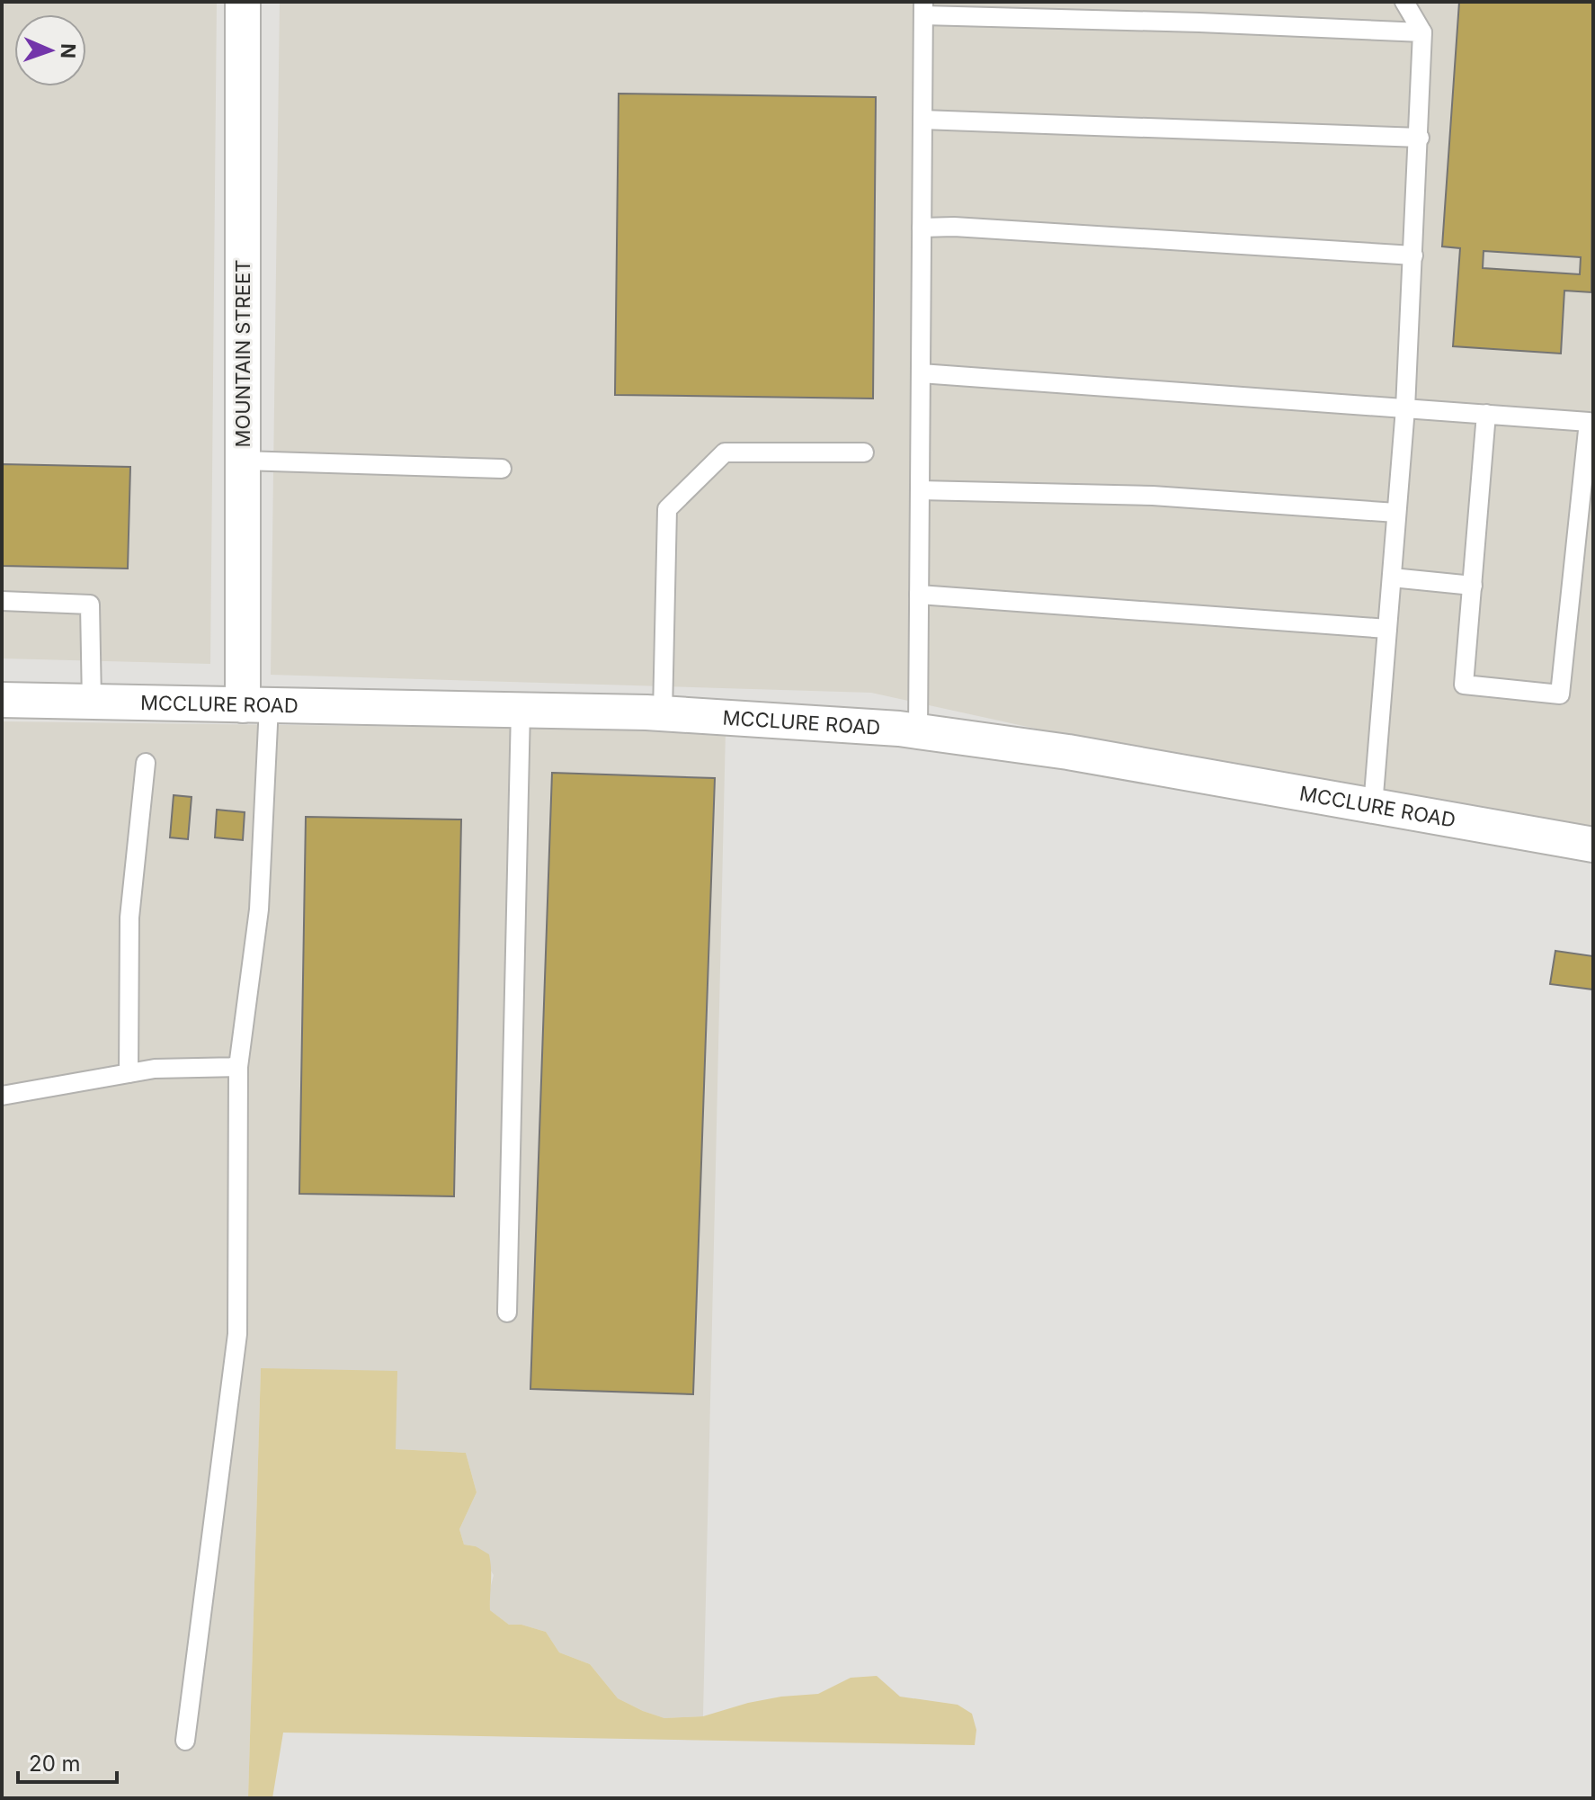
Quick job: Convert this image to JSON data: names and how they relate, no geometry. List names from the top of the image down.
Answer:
{
  "streets": {
    "street": ["MOUNTAIN STREET", "MCCLURE ROAD"]
  },
  "crossings": [
    ["MOUNTAIN STREET", "MCCLURE ROAD"]
  ],
  "scale_bar": "20 m",
  "north": "right"
}
